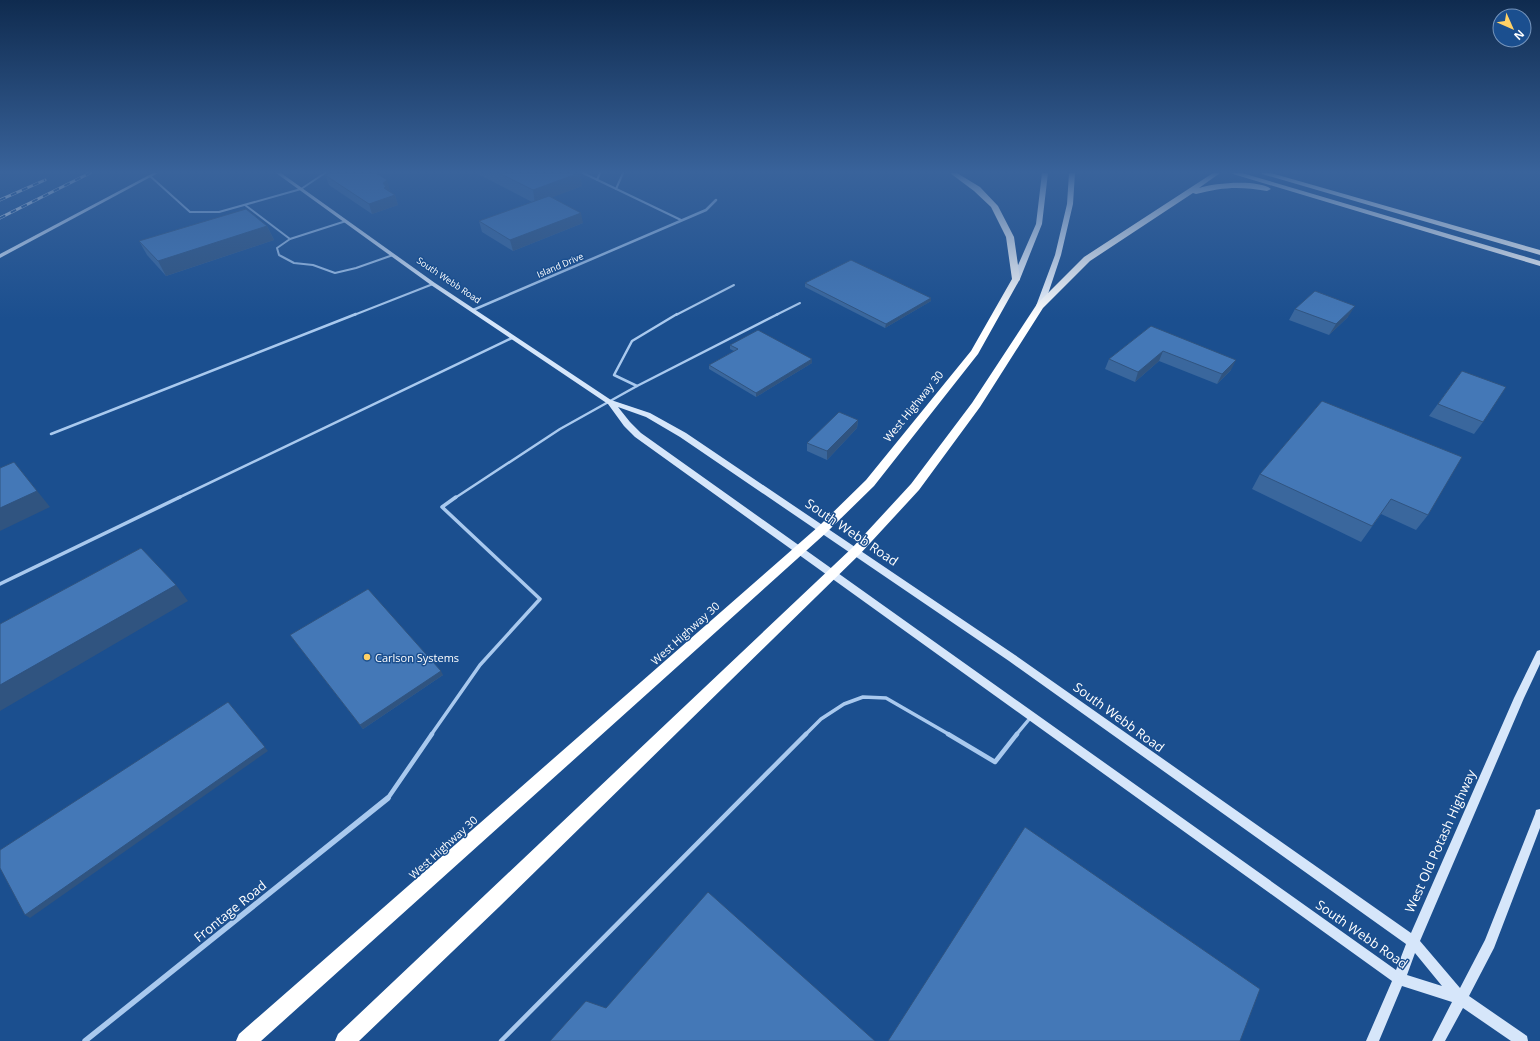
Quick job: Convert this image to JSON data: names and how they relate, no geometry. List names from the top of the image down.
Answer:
{
  "streets": {
    "highway": ["West Highway 30"],
    "street": [
      "Island Drive",
      "South Webb Road",
      "West Old Potash Highway",
      "Frontage Road"
    ]
  },
  "crossings": [
    ["Island Drive", "South Webb Road"],
    ["South Webb Road", "West Highway 30"],
    ["South Webb Road", "West Old Potash Highway"]
  ],
  "places": ["Carlson Systems"],
  "north": "bottom right"
}
